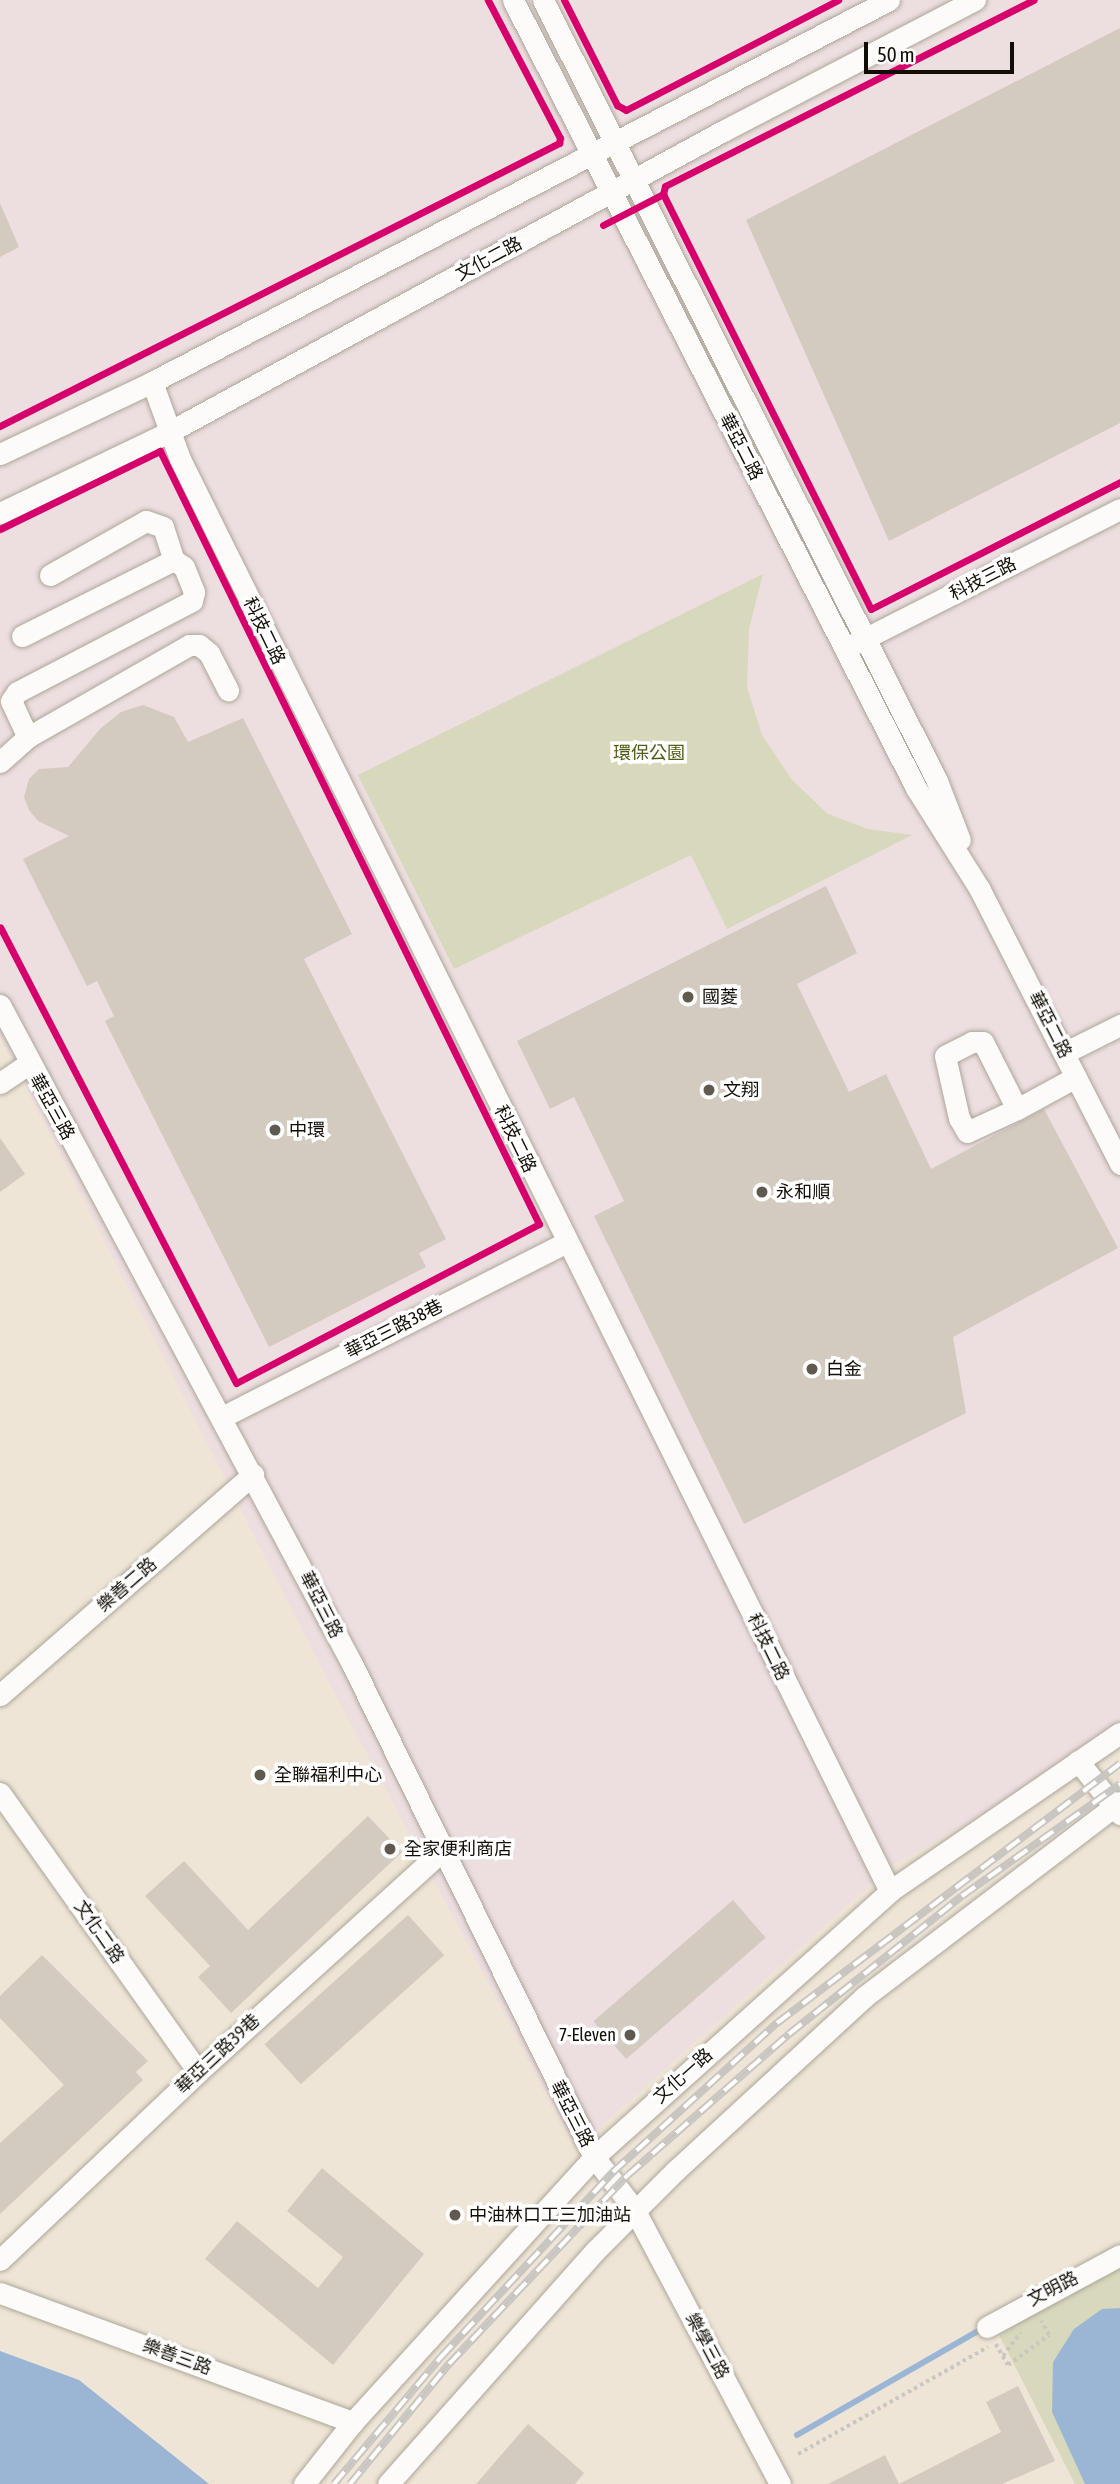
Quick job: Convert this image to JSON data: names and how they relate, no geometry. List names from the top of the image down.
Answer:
{
  "streets": {
    "street": [
      "文化二路",
      "華亞二路",
      "科技三路",
      "科技二路",
      "華亞三路",
      "華亞三路38巷",
      "樂善二路",
      "華亞三路39巷",
      "文化一路",
      "文明路",
      "樂學三路",
      "樂善三路"
    ]
  },
  "crossings": [
    ["文化二路", "華亞二路"],
    ["文化二路", "科技二路"],
    ["文化二路", "華亞三路39巷"],
    ["華亞二路", "科技三路"],
    ["科技二路", "華亞三路38巷"],
    ["科技二路", "文化一路"],
    ["華亞三路", "華亞三路38巷"],
    ["華亞三路", "樂善二路"],
    ["華亞三路", "華亞三路39巷"],
    ["華亞三路", "文化一路"],
    ["華亞三路", "樂學三路"],
    ["文化一路", "樂善三路"]
  ],
  "parks": ["環保公園"],
  "places": [
    "國菱",
    "文翔",
    "中環",
    "永和順",
    "白金",
    "全聯福利中心",
    "全家便利商店",
    "7-Eleven",
    "中油林口工三加油站"
  ],
  "scale_bar": "50 m"
}
